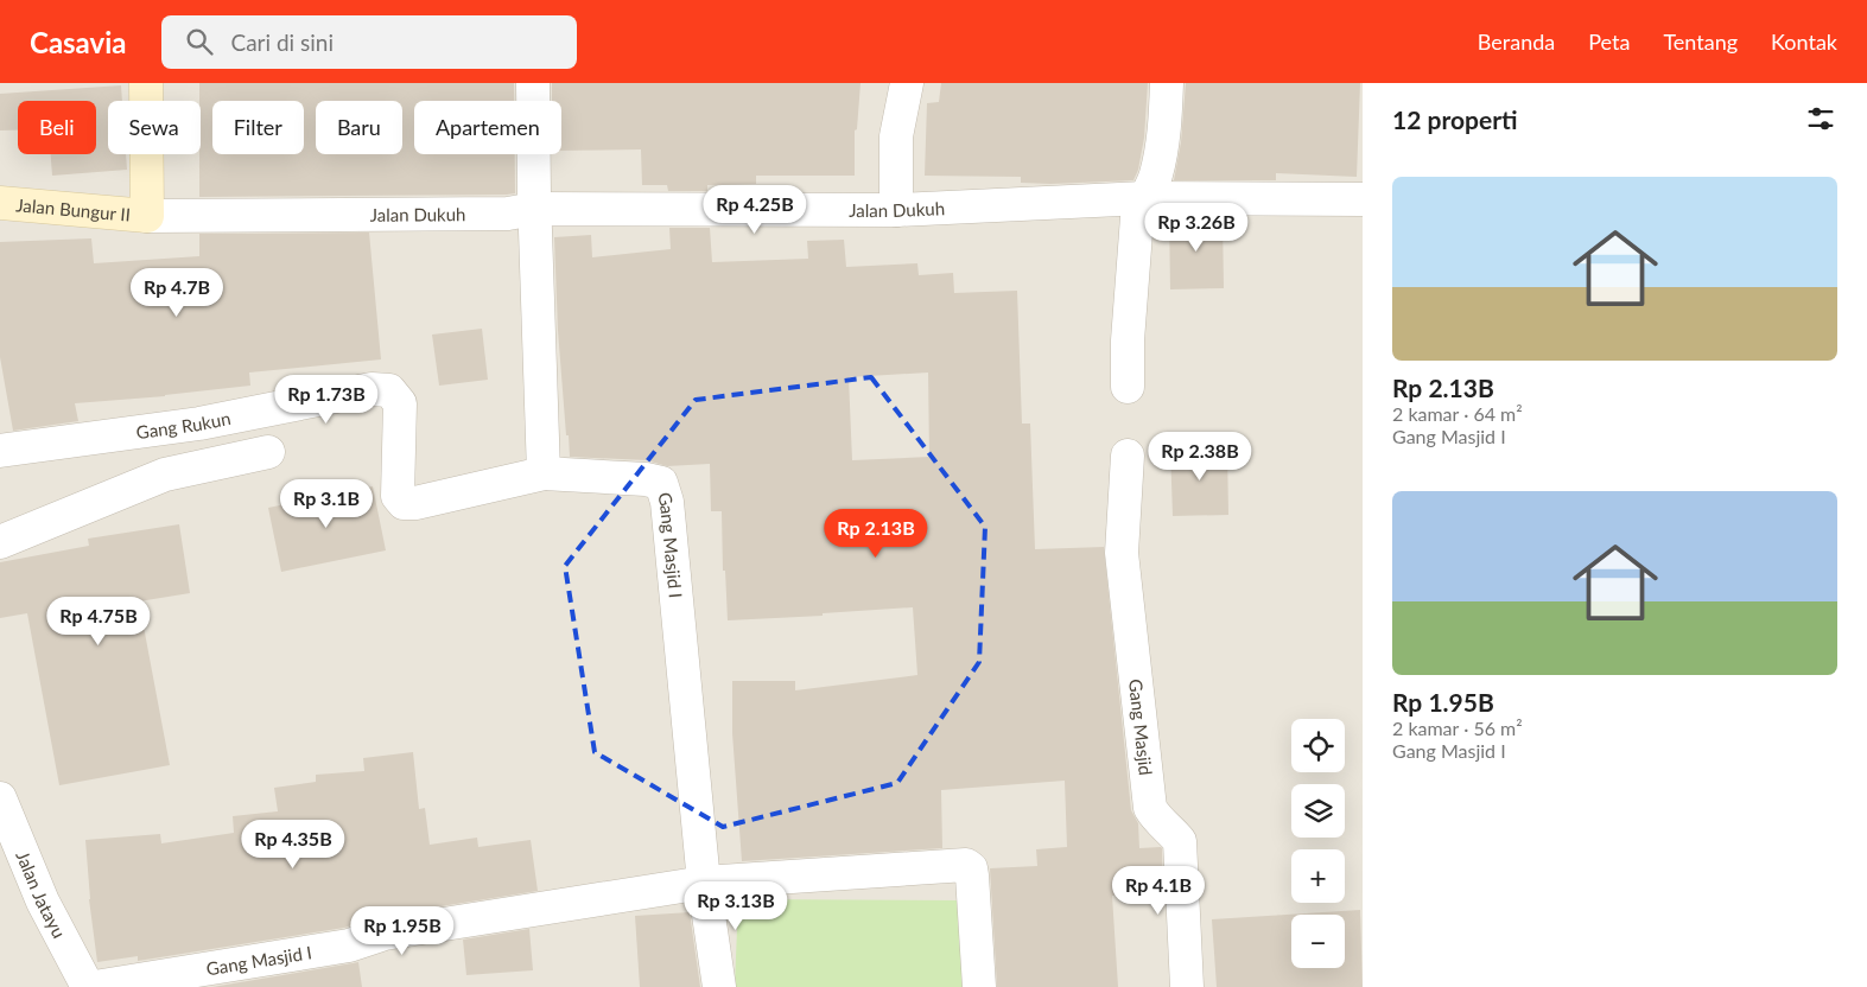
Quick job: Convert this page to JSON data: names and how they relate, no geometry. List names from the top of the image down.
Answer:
{
  "streets": {
    "street": [
      "Jalan Bungur II",
      "Jalan Dukuh",
      "Gang Rukun",
      "Gang Masjid I",
      "Gang Masjid",
      "Jalan Jatayu"
    ]
  },
  "crossings": [
    ["Jalan Bungur II", "Jalan Dukuh"],
    ["Gang Rukun", "Gang Masjid I"]
  ],
  "page": {
    "header": "Casavia",
    "search": "Cari di sini",
    "nav": [
      "Beranda",
      "Peta",
      "Tentang",
      "Kontak"
    ],
    "heading": "12 properti",
    "chip": [
      "Beli",
      "Sewa",
      "Filter",
      "Baru",
      "Apartemen"
    ],
    "list": [
      {
        "name": "Rp 2.13B",
        "note": "2 kamar · 64 m² · Gang Masjid I"
      },
      {
        "name": "Rp 1.95B",
        "note": "2 kamar · 56 m² · Gang Masjid I"
      }
    ],
    "price": [
      "Rp 4.25B",
      "Rp 3.26B",
      "Rp 4.7B",
      "Rp 1.73B",
      "Rp 2.38B",
      "Rp 3.1B",
      "Rp 2.13B",
      "Rp 4.75B",
      "Rp 4.35B",
      "Rp 4.1B",
      "Rp 3.13B",
      "Rp 1.95B"
    ],
    "map_buttons": ["+", "−"]
  }
}
